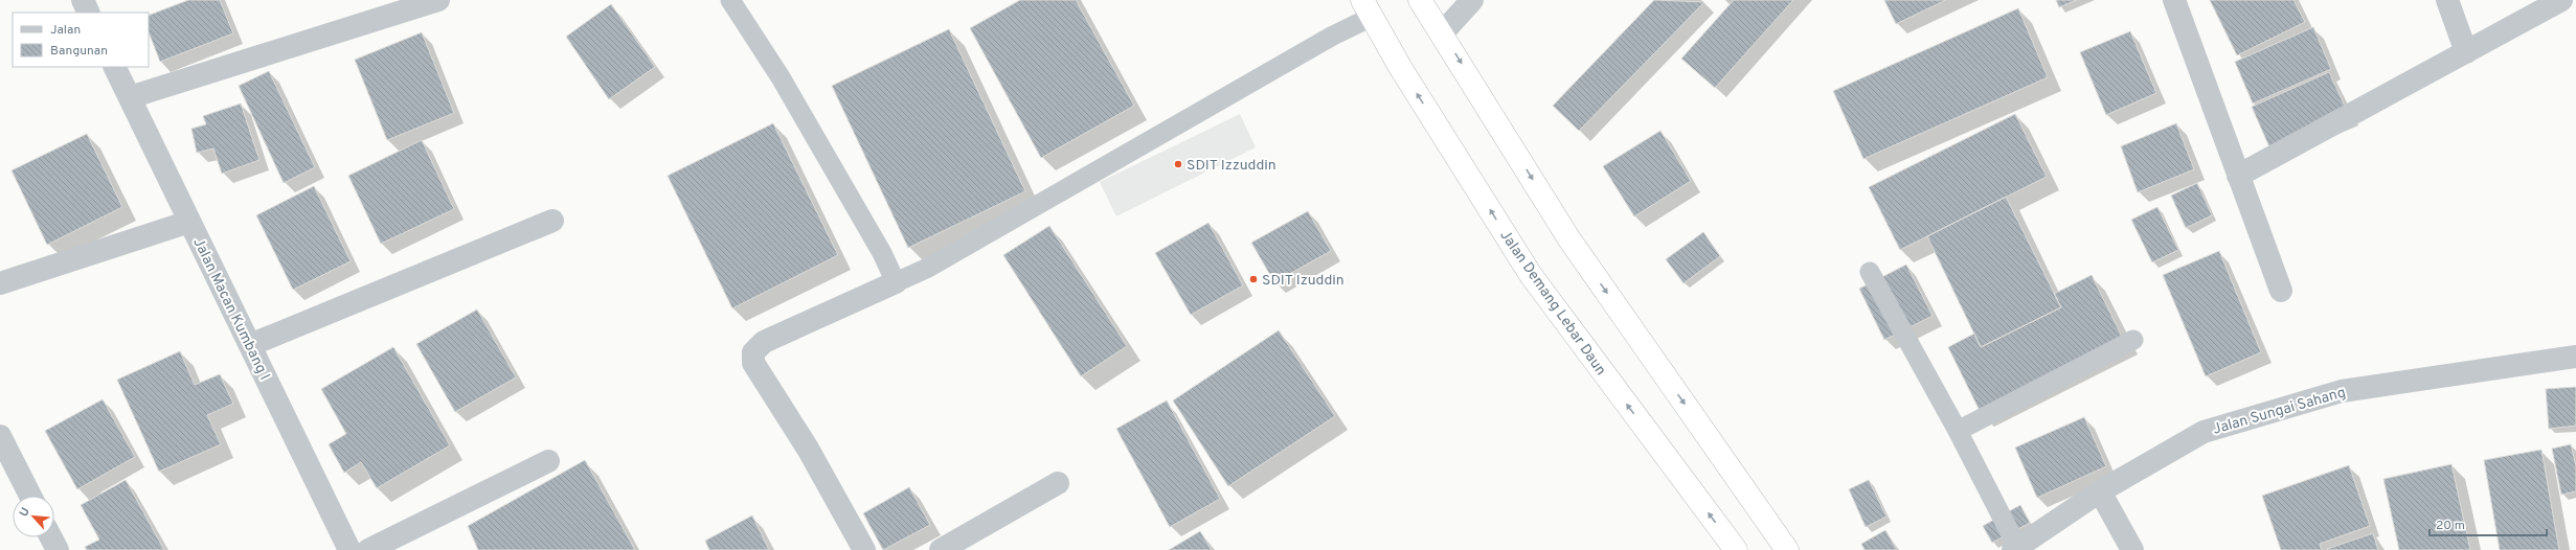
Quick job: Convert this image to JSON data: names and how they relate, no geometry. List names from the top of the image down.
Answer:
{
  "streets": {
    "highway": ["Jalan Demang Lebar Daun"],
    "street": ["Jalan Macan Kumbang I", "Jalan Sungai Sahang"]
  },
  "places": ["SDIT Izzuddin", "SDIT Izuddin"],
  "legend": ["Jalan", "Bangunan"],
  "scale_bar": "20 m",
  "north": "top left"
}
